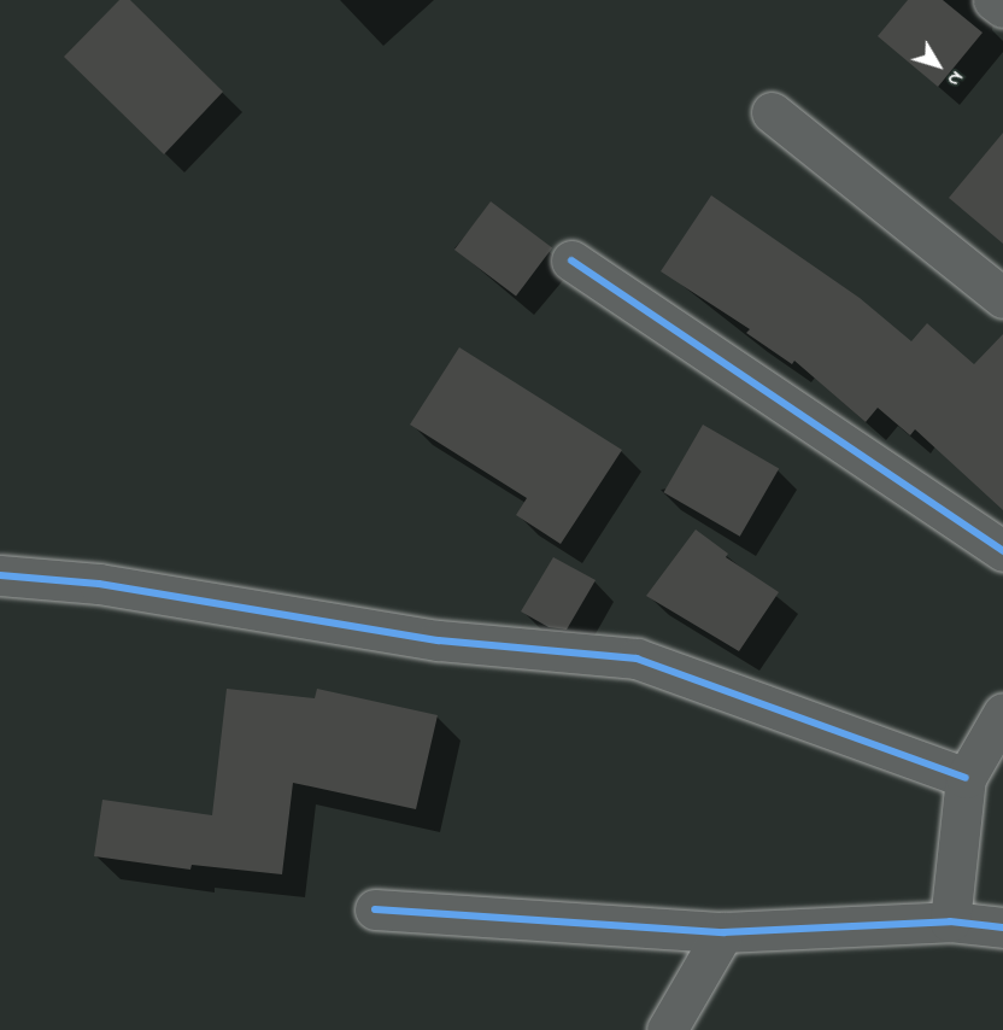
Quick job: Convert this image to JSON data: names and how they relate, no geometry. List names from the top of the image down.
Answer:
{
  "north": "bottom right"
}
